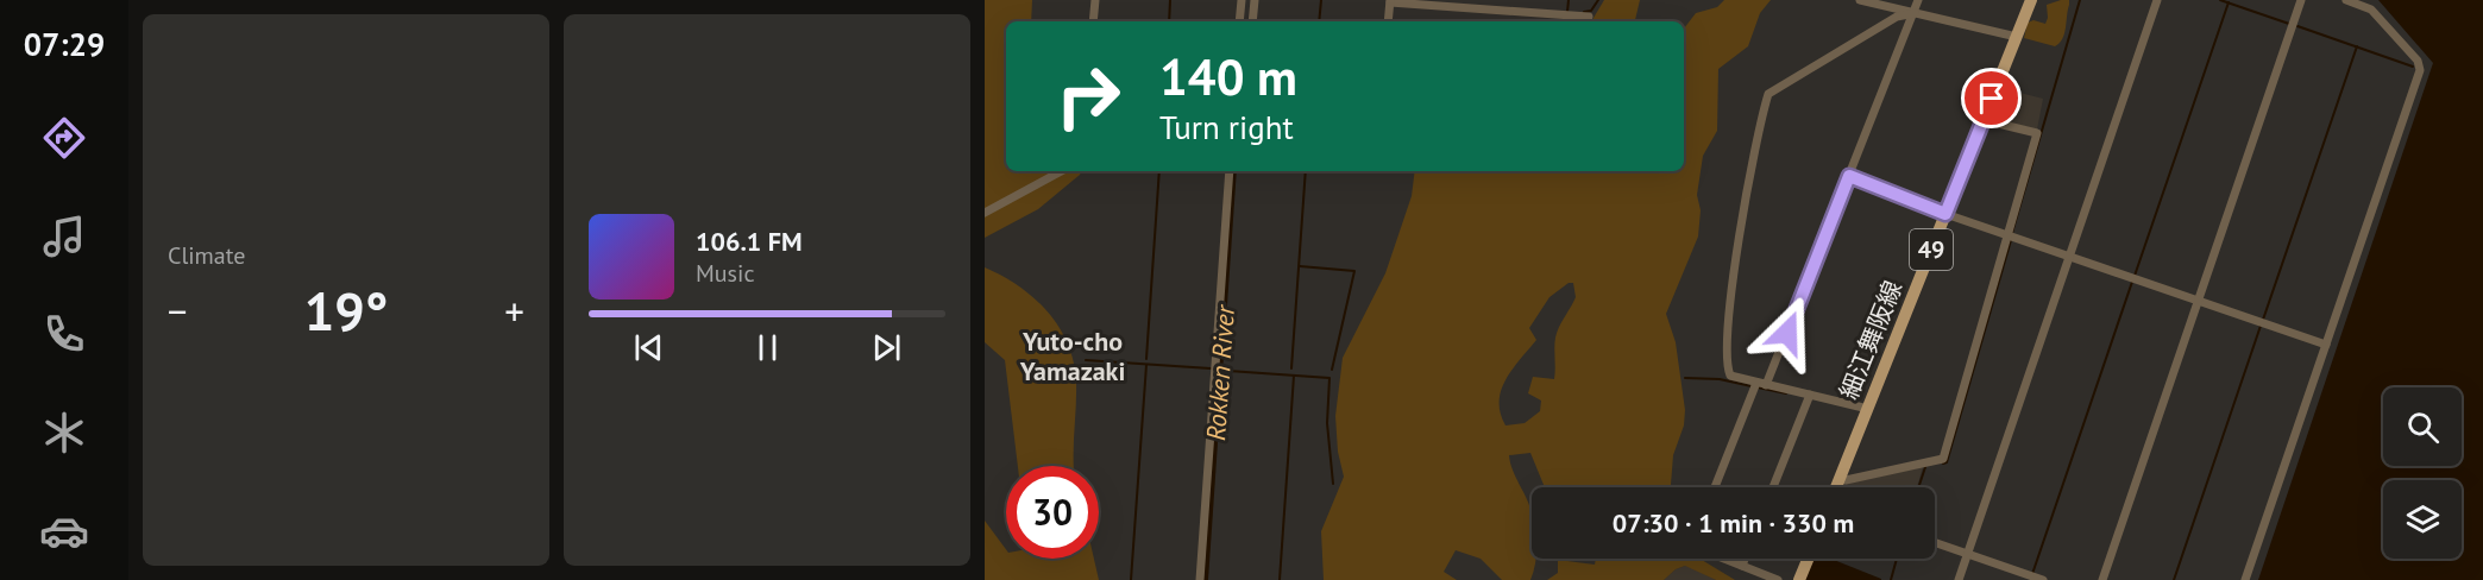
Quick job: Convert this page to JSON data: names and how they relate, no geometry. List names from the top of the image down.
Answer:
{
  "streets": {
    "main road": ["49", "細江舞阪線"]
  },
  "districts": ["Yuto-cho Yamazaki"],
  "water": ["Rokken River"],
  "page": {
    "tabs": "07:29",
    "tile": "Climate",
    "turn": ["140 m", "Turn right"],
    "song": ["106.1 FM", "Music"],
    "heat": ["−", "19°", "+"],
    "limit": "30",
    "trip": "07:30 · 1 min · 330 m"
  }
}
